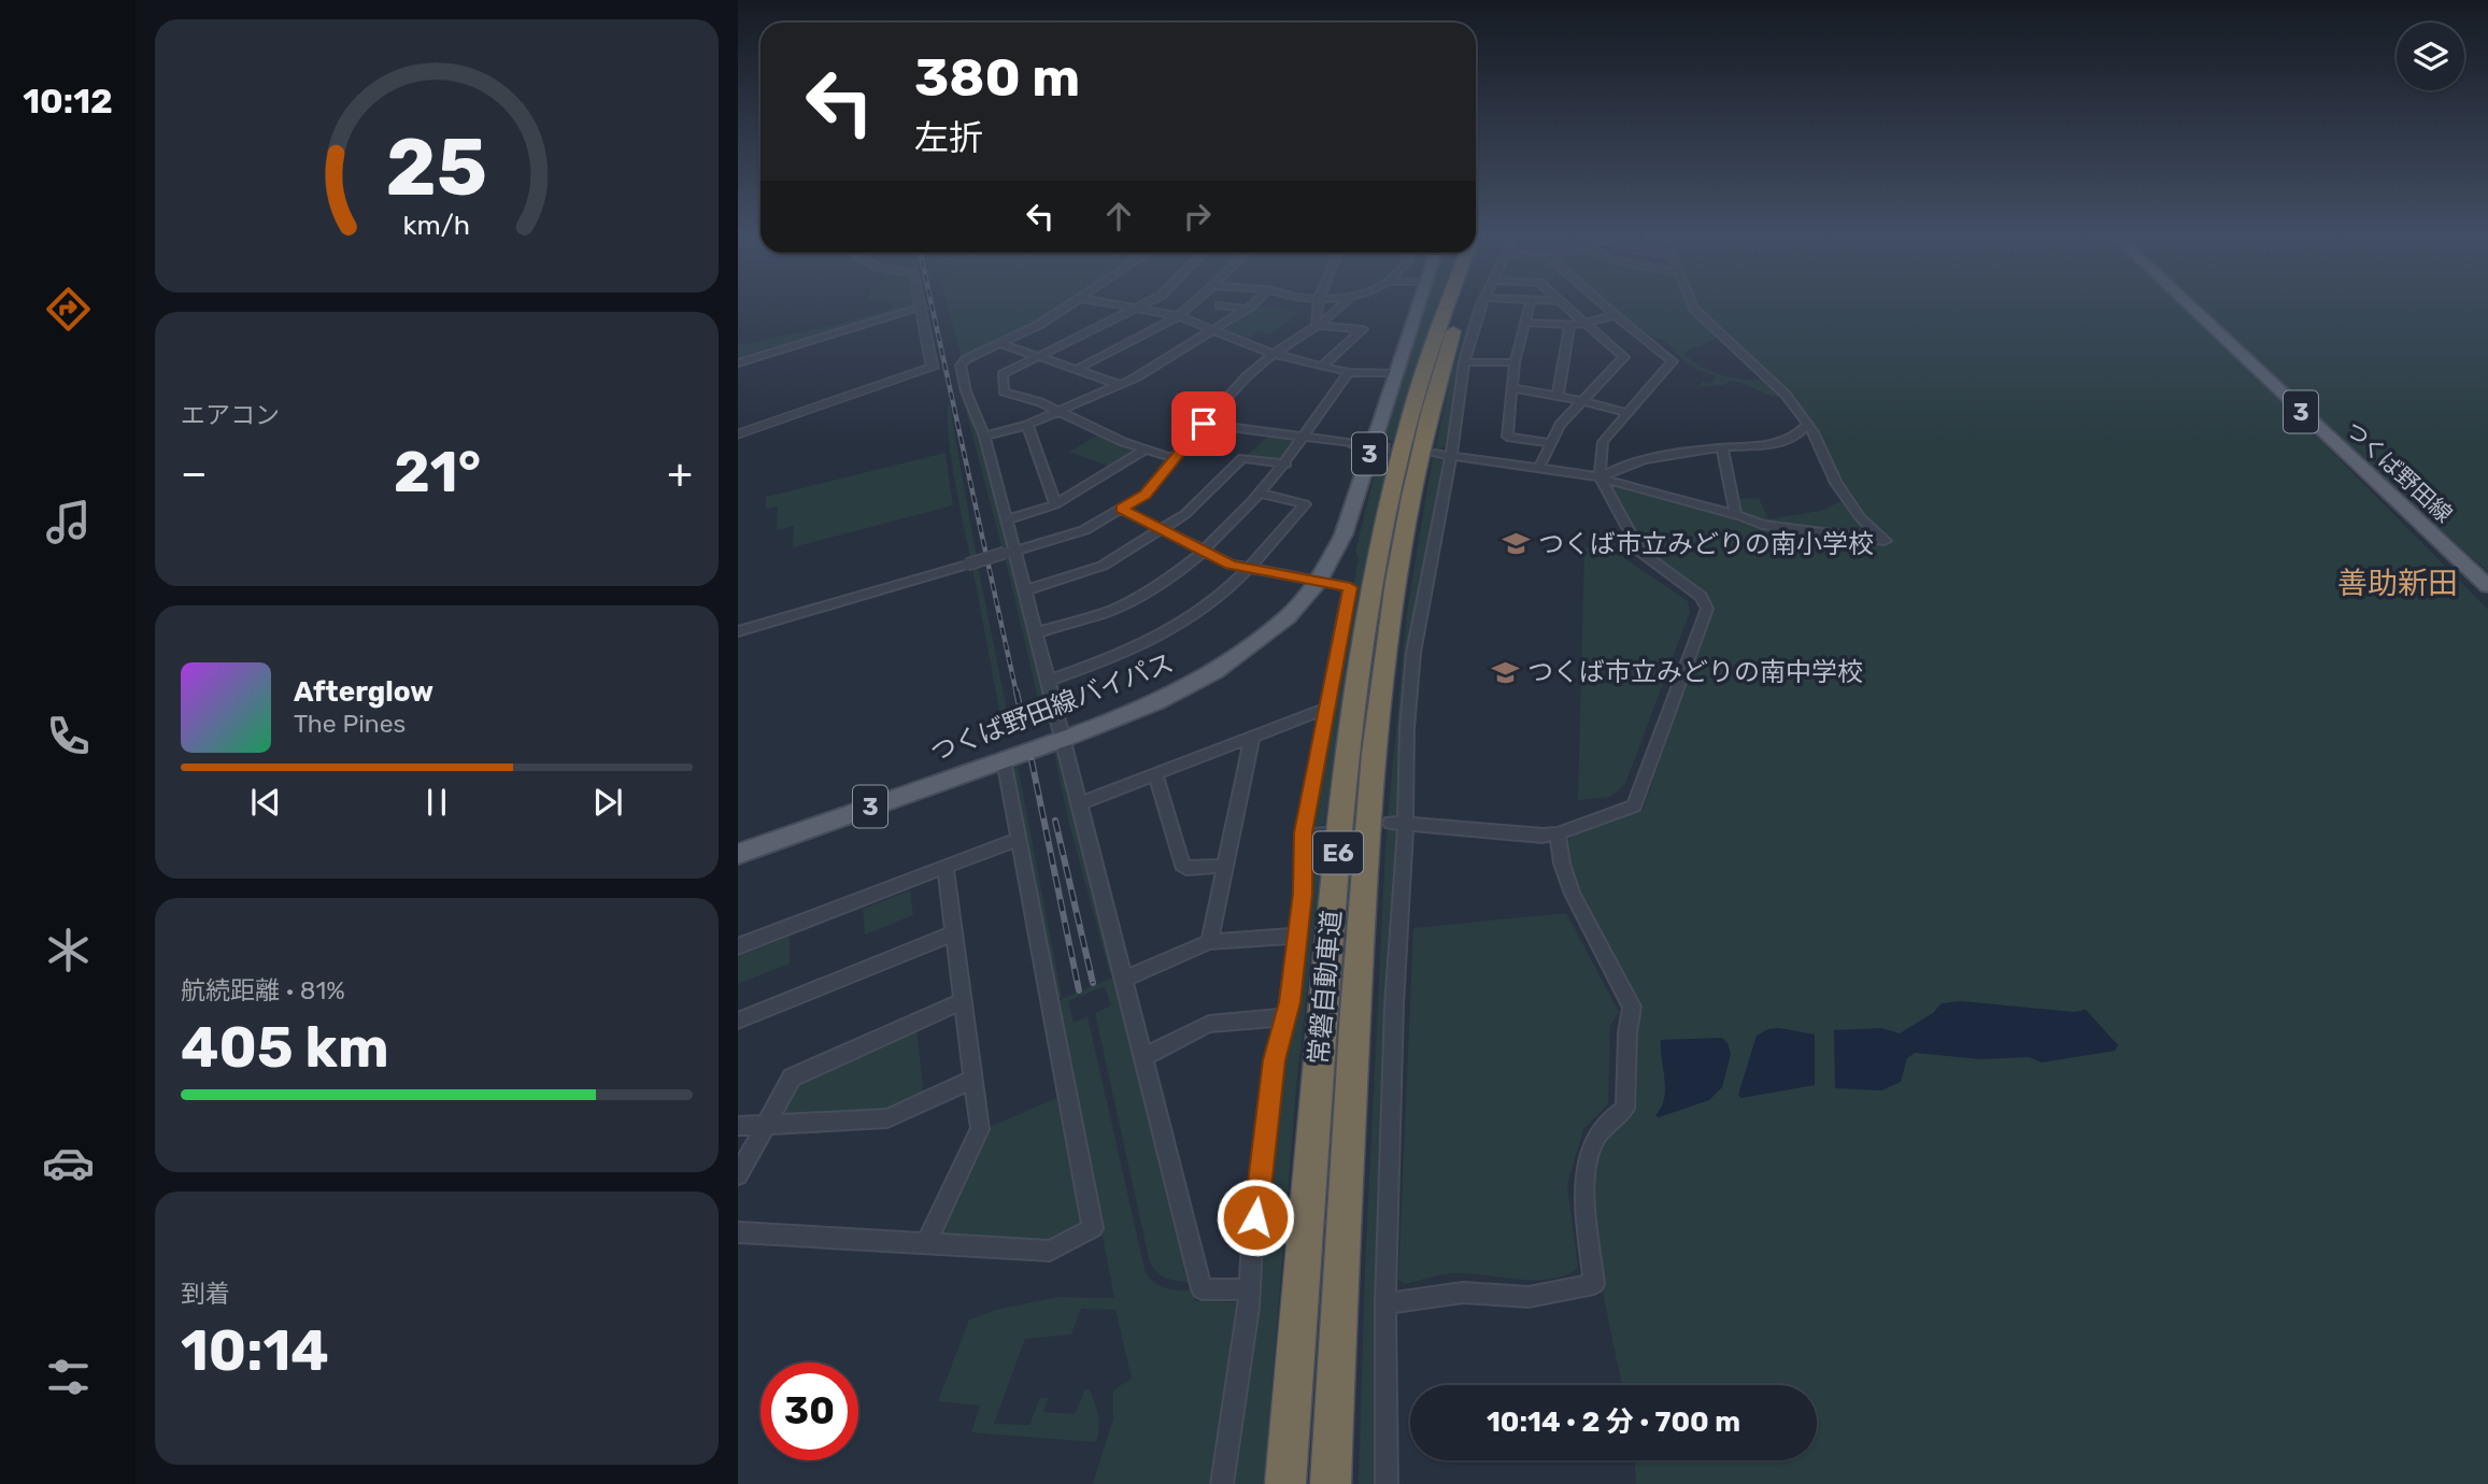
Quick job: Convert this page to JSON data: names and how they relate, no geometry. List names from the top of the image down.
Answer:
{
  "streets": {
    "highway": ["E6", "常磐自動車道"],
    "main road": ["3", "つくば野田線", "つくば野田線バイパス"]
  },
  "districts": ["善助新田"],
  "places": {
    "school or university": ["つくば市立みどりの南小学校", "つくば市立みどりの南中学校"]
  },
  "page": {
    "tabs": "10:12",
    "turn": ["380 m", "左折"],
    "tile": [
      "エアコン",
      ["航続距離 · 81%", "405 km"],
      ["到着", "10:14"]
    ],
    "heat": ["−", "21°", "+"],
    "song": ["Afterglow", "The Pines"],
    "limit": "30",
    "trip": "10:14 · 2 分 · 700 m",
    "gauge": ["25", "km/h"]
  }
}
